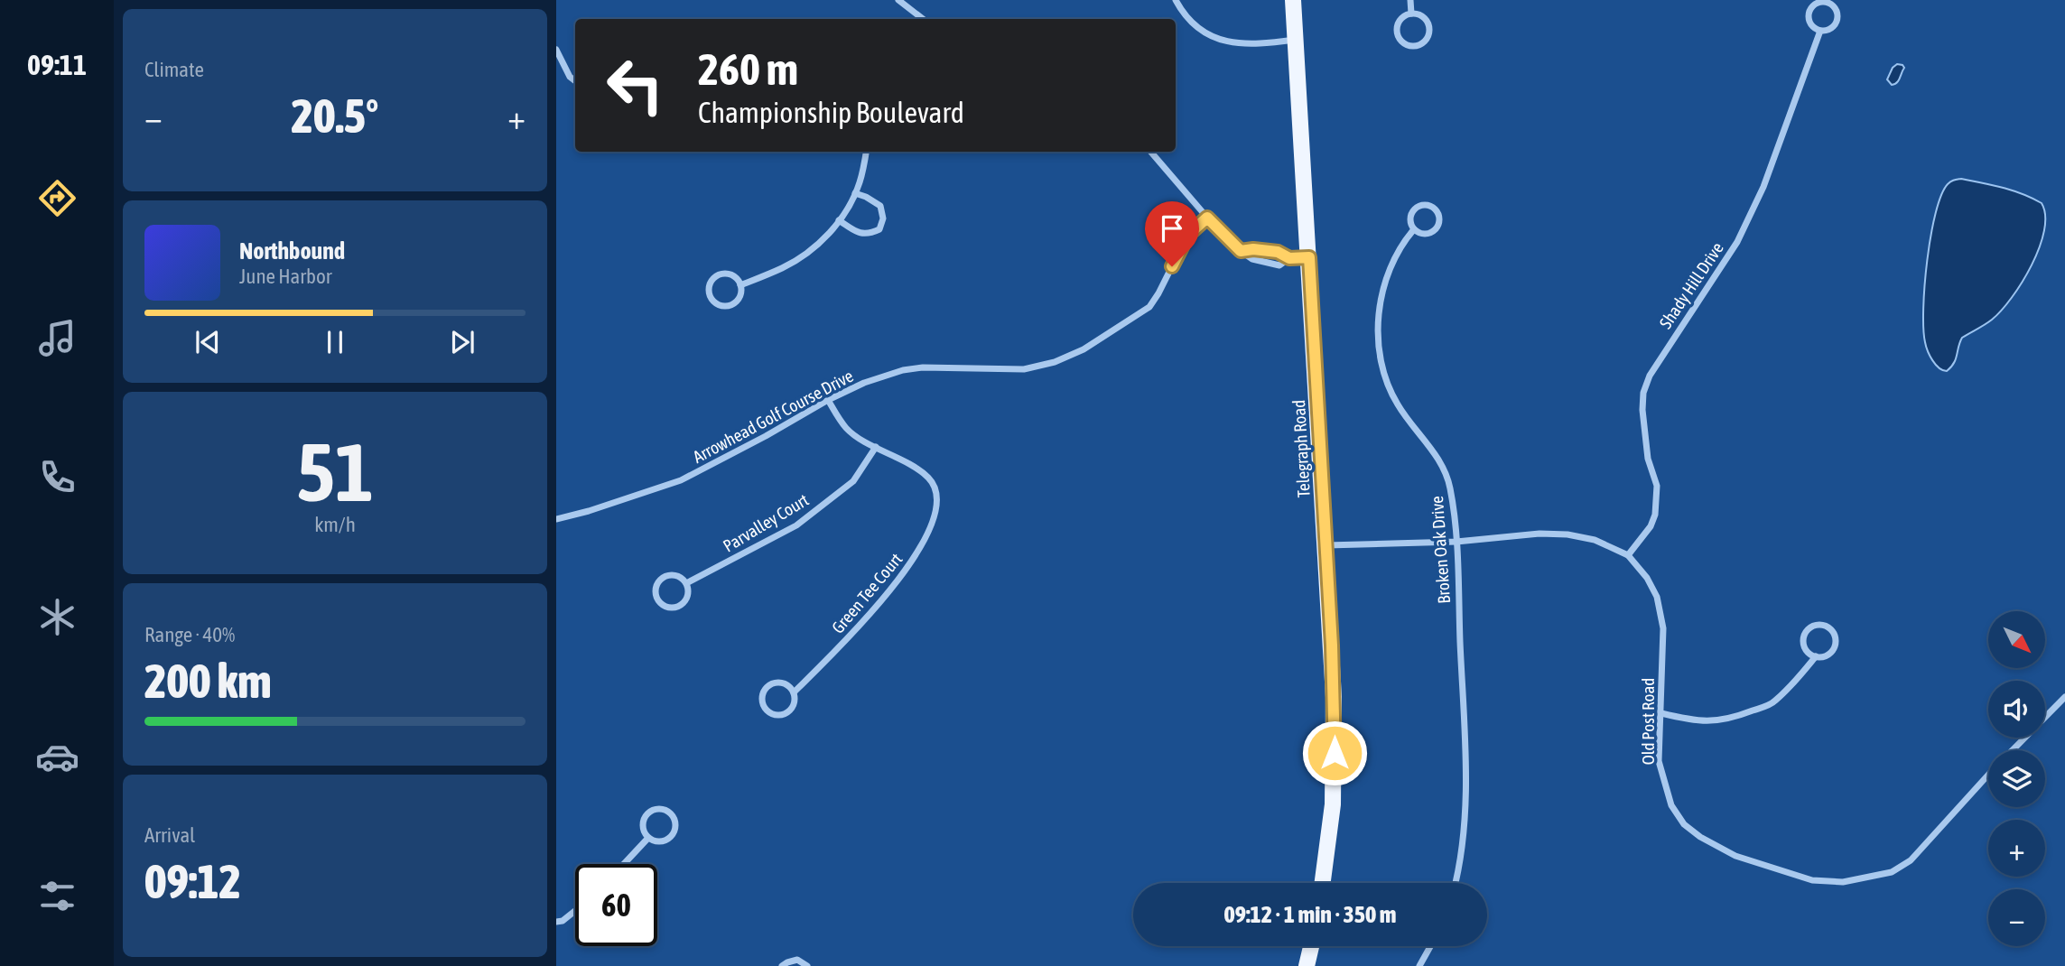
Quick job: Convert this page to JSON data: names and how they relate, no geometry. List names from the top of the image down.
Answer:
{
  "streets": {
    "main road": ["Telegraph Road"],
    "street": [
      "Shady Hill Drive",
      "Arrowhead Golf Course Drive",
      "Parvalley Court",
      "Broken Oak Drive",
      "Green Tee Court",
      "Old Post Road"
    ]
  },
  "crossings": [
    ["Shady Hill Drive", "Old Post Road"],
    ["Arrowhead Golf Course Drive", "Green Tee Court"],
    ["Telegraph Road", "Old Post Road"],
    ["Parvalley Court", "Green Tee Court"],
    ["Broken Oak Drive", "Old Post Road"]
  ],
  "north": "bottom right",
  "page": {
    "tabs": "09:11",
    "tile": [
      "Climate",
      ["51", "km/h"],
      ["Range · 40%", "200 km"],
      ["Arrival", "09:12"]
    ],
    "turn": ["260 m", "Championship Boulevard"],
    "heat": ["−", "20.5°", "+"],
    "song": ["Northbound", "June Harbor"],
    "map_buttons": ["+", "−"],
    "limit": "60",
    "trip": "09:12 · 1 min · 350 m"
  }
}
